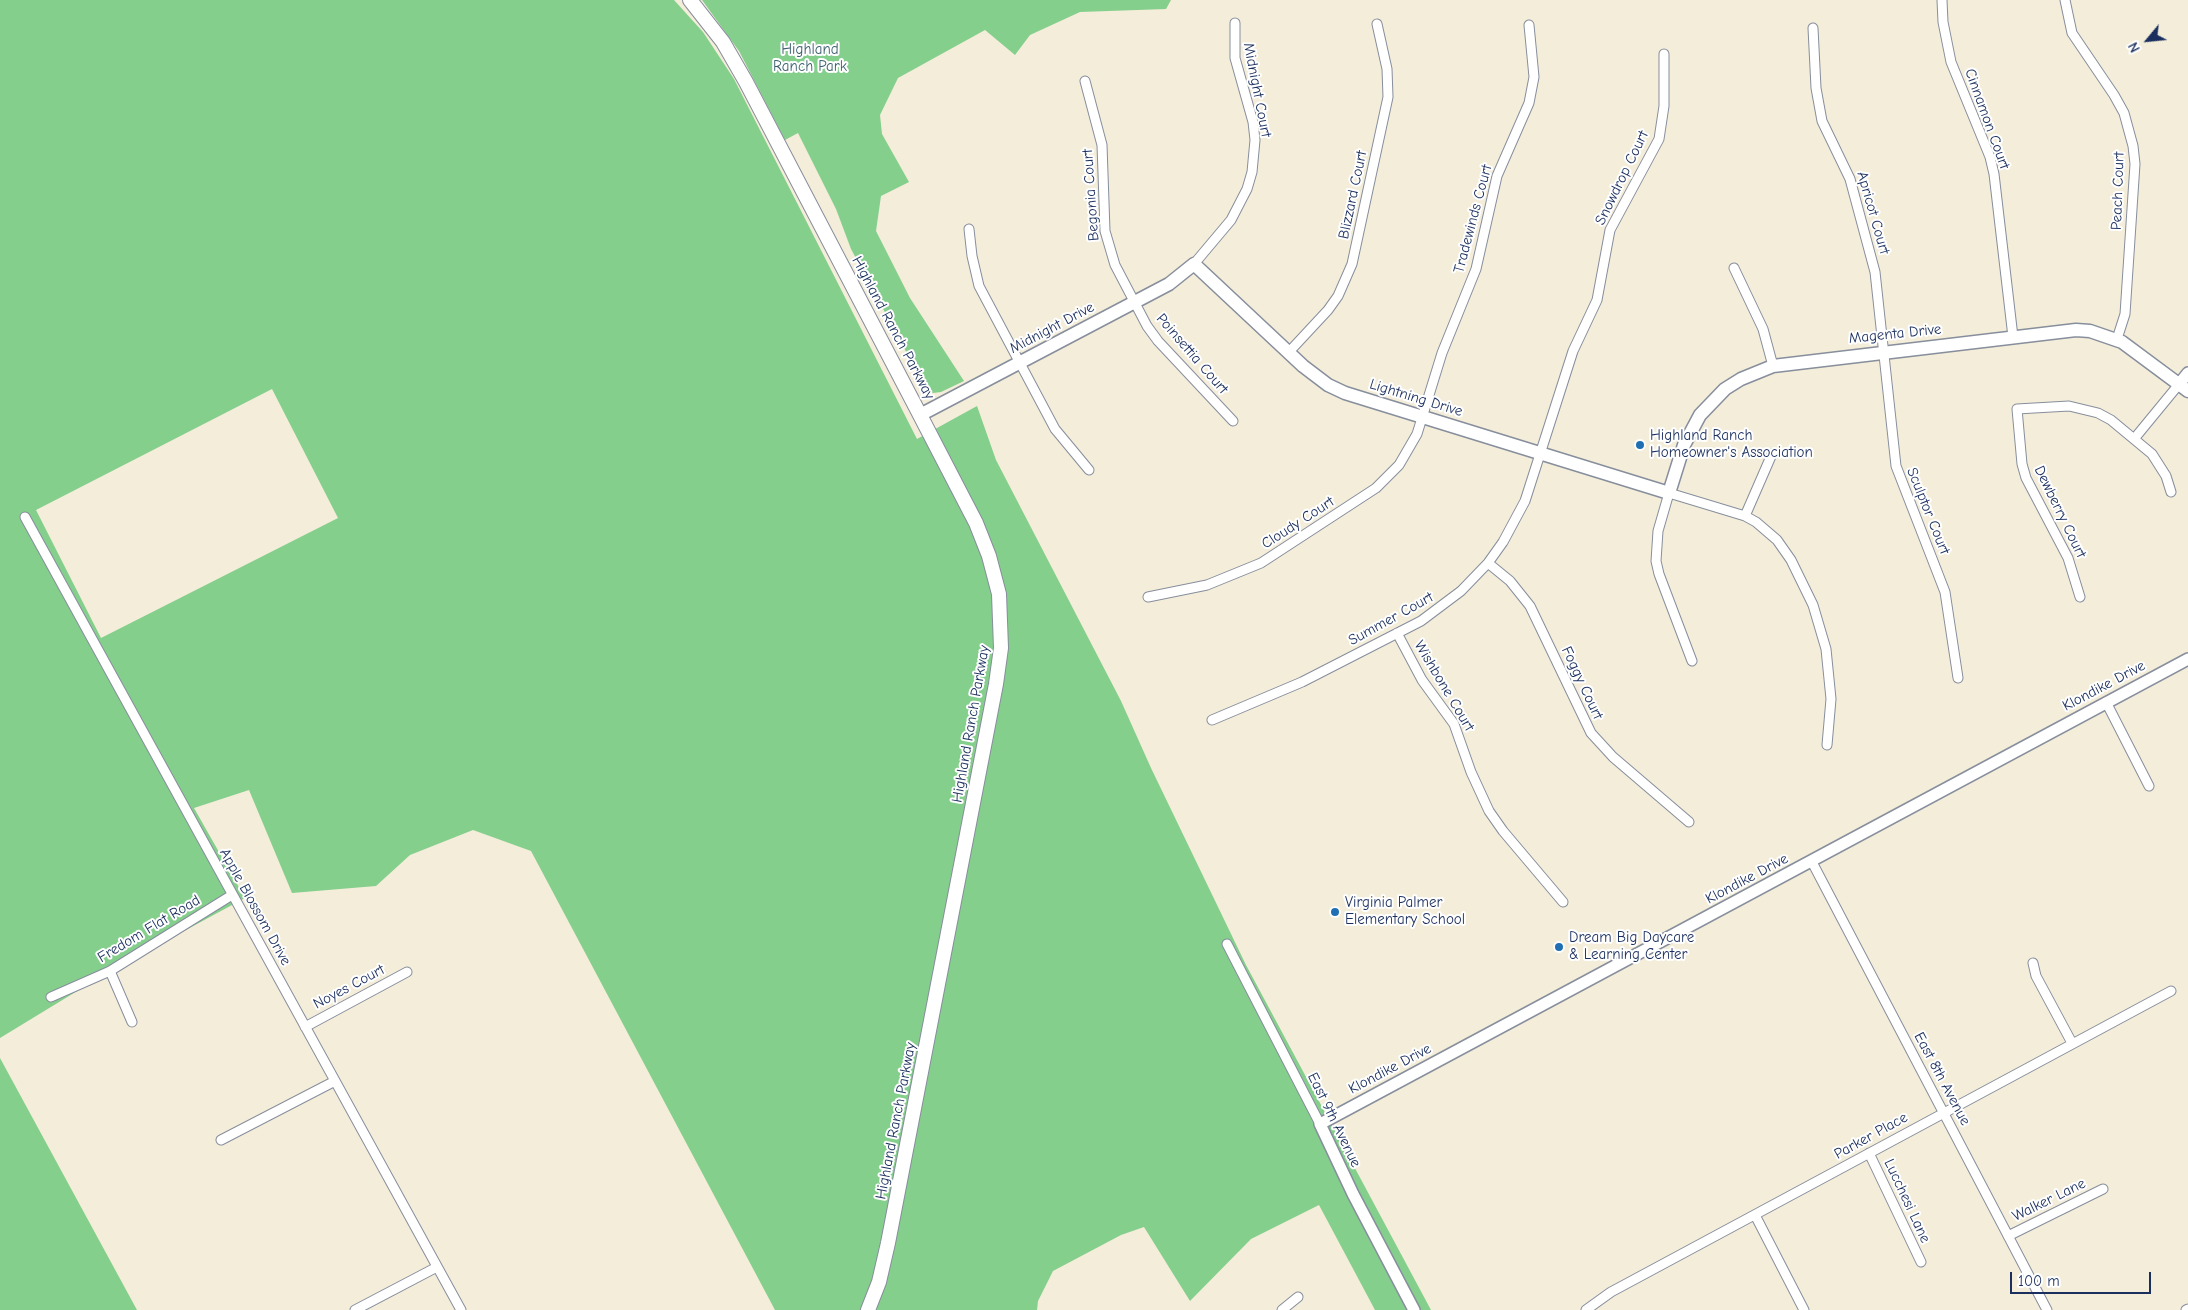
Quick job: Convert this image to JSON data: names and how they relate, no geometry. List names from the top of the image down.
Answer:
{
  "streets": {
    "main road": [
      "Highland Ranch Parkway",
      "Midnight Drive",
      "Magenta Drive",
      "Lightning Drive"
    ],
    "street": [
      "Midnight Court",
      "Cinnamon Court",
      "Snowdrop Court",
      "Peach Court",
      "Begonia Court",
      "Blizzard Court",
      "Apricot Court",
      "Tradewinds Court",
      "Poinsettia Court",
      "Sculptor Court",
      "Dewberry Court",
      "Cloudy Court",
      "Summer Court",
      "Foggy Court",
      "Wishbone Court",
      "Klondike Drive",
      "Apple Blossom Drive",
      "Fredom Flat Road",
      "Noyes Court",
      "East 8th Avenue",
      "East 9th Avenue",
      "Parker Place",
      "Walker Lane",
      "Lucchesi Lane"
    ]
  },
  "crossings": [
    ["Midnight Court", "Midnight Drive"],
    ["Midnight Court", "Lightning Drive"],
    ["Cinnamon Court", "Magenta Drive"],
    ["Snowdrop Court", "Lightning Drive"],
    ["Snowdrop Court", "Summer Court"],
    ["Peach Court", "Magenta Drive"],
    ["Begonia Court", "Midnight Drive"],
    ["Begonia Court", "Poinsettia Court"],
    ["Blizzard Court", "Lightning Drive"],
    ["Apricot Court", "Magenta Drive"],
    ["Apricot Court", "Sculptor Court"],
    ["Tradewinds Court", "Lightning Drive"],
    ["Tradewinds Court", "Cloudy Court"],
    ["Highland Ranch Parkway", "Midnight Drive"],
    ["Midnight Drive", "Poinsettia Court"],
    ["Midnight Drive", "Lightning Drive"],
    ["Magenta Drive", "Lightning Drive"],
    ["Magenta Drive", "Sculptor Court"],
    ["Lightning Drive", "Cloudy Court"],
    ["Lightning Drive", "Summer Court"],
    ["Summer Court", "Foggy Court"],
    ["Summer Court", "Wishbone Court"],
    ["Klondike Drive", "East 8th Avenue"],
    ["Klondike Drive", "East 9th Avenue"],
    ["Apple Blossom Drive", "Fredom Flat Road"],
    ["Apple Blossom Drive", "Noyes Court"],
    ["East 8th Avenue", "Parker Place"],
    ["East 8th Avenue", "Walker Lane"],
    ["Parker Place", "Lucchesi Lane"]
  ],
  "parks": ["Highland Ranch Park"],
  "places": ["Highland Ranch Homeowner's Association", "Virginia Palmer Elementary School", "Dream Big Daycare & Learning Center"],
  "scale_bar": "100 m",
  "north": "bottom left"
}
